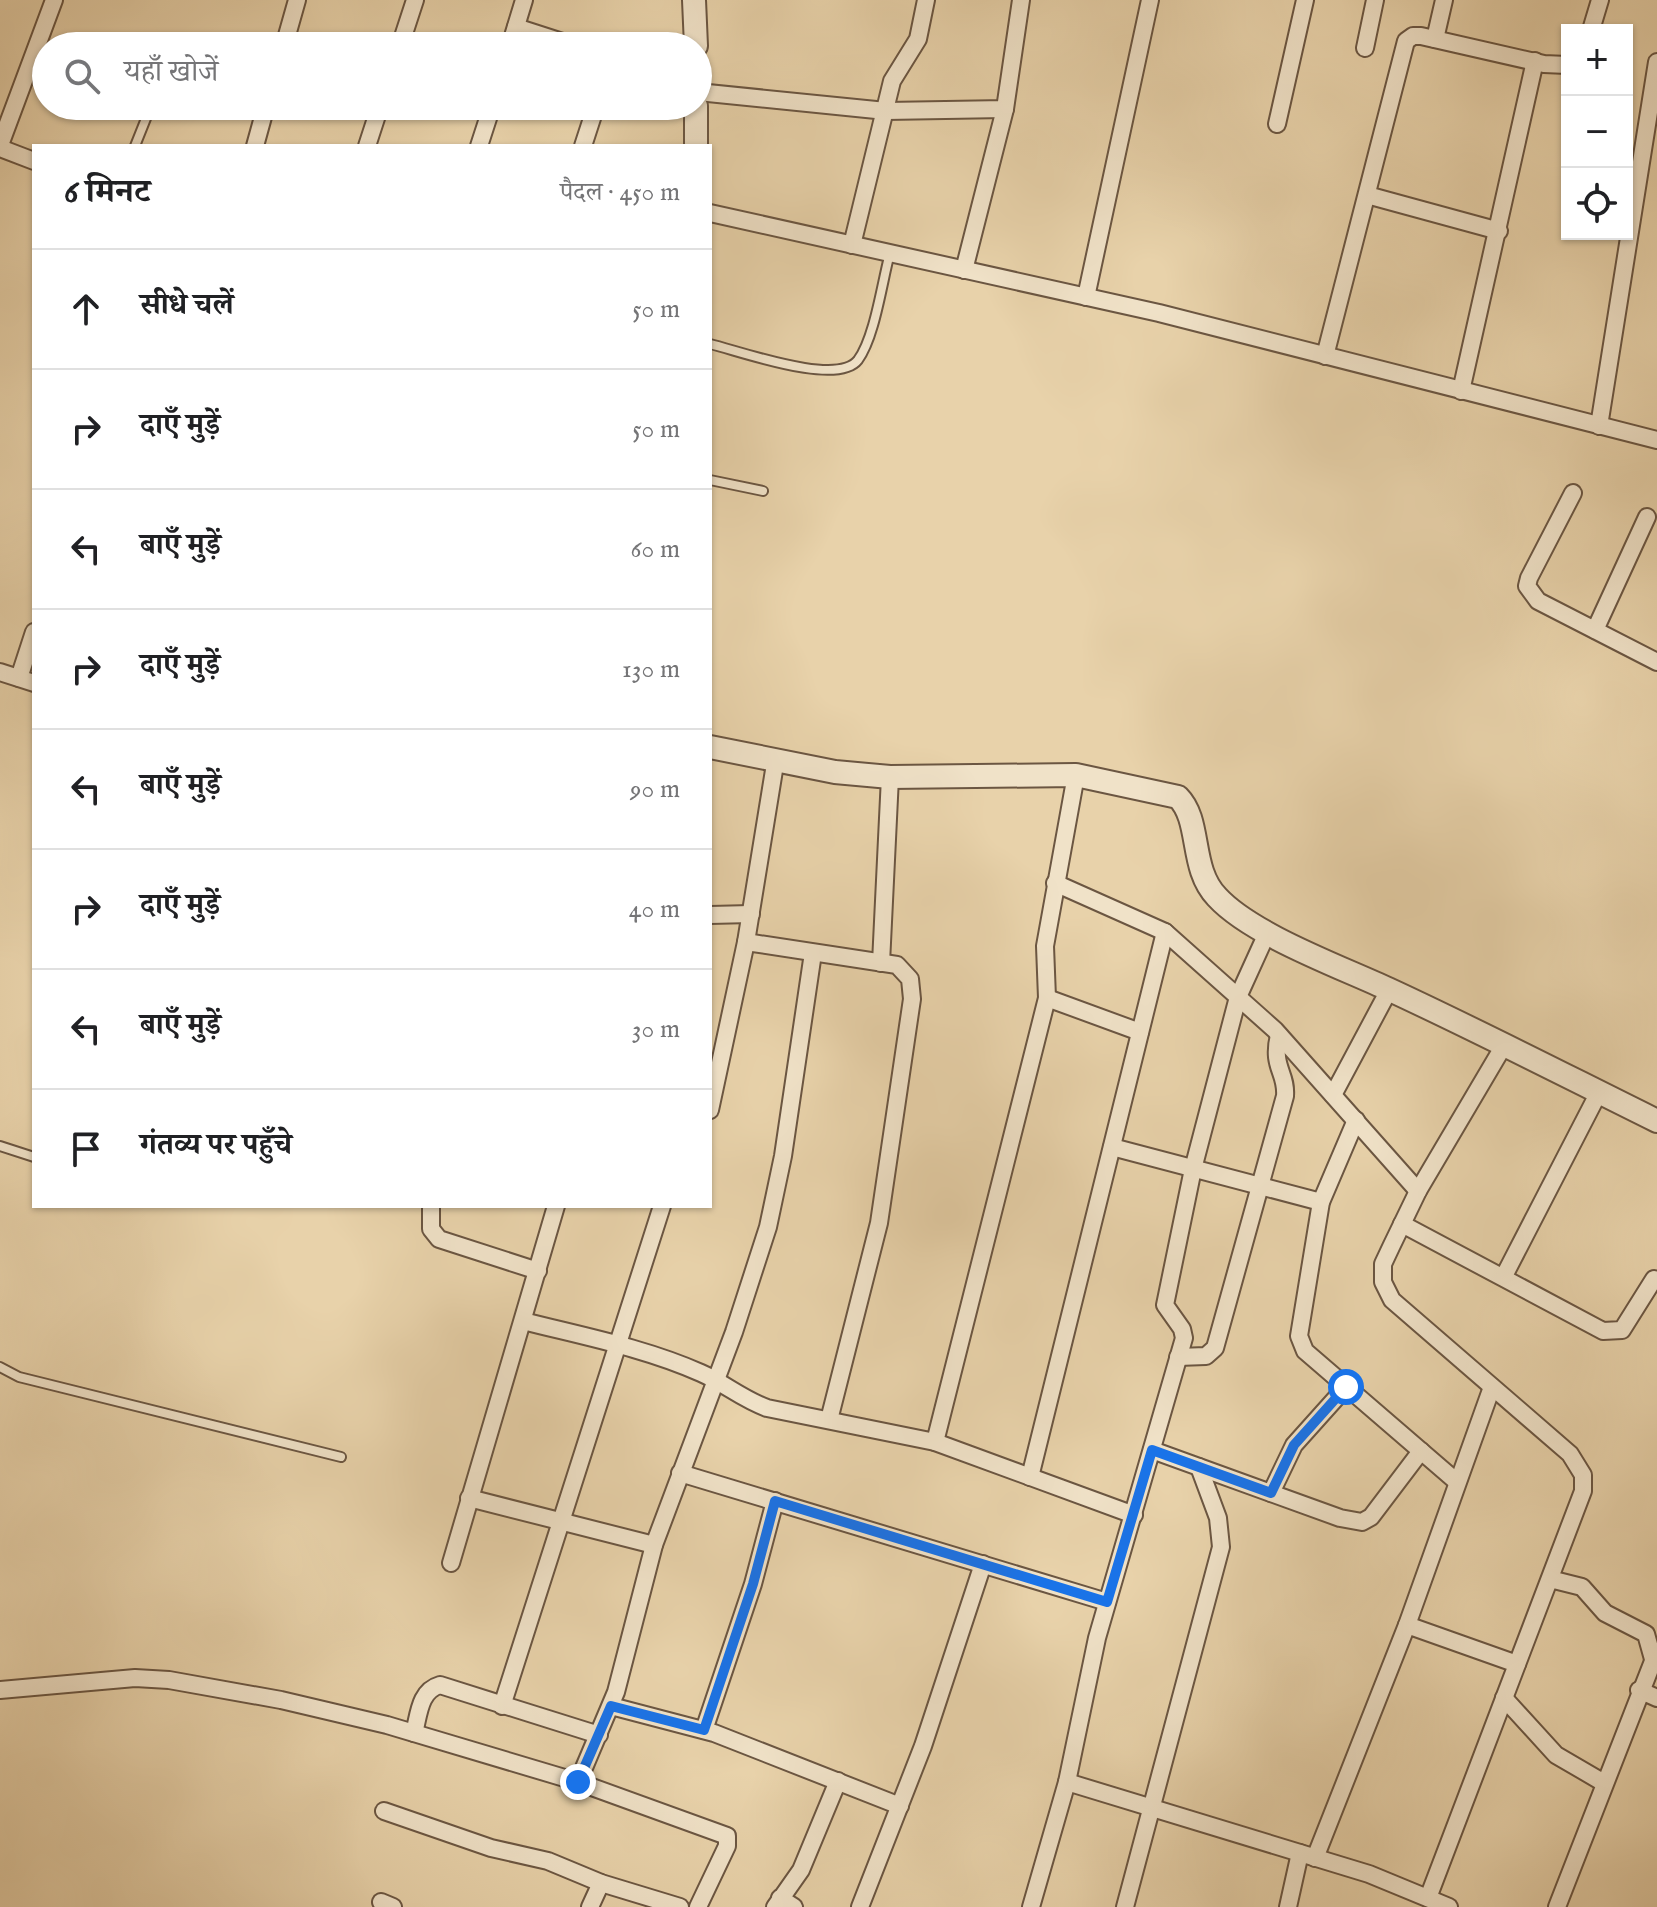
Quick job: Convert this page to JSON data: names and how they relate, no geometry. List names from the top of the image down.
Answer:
{
  "page": {
    "map_buttons": ["+", "−"],
    "search": "यहाँ खोजें",
    "heading": ["6 मिनट", "पैदल · 450 m"],
    "list": [
      ["सीधे चलें", "50 m"],
      ["दाएँ मुड़ें", "50 m"],
      ["बाएँ मुड़ें", "60 m"],
      ["दाएँ मुड़ें", "130 m"],
      ["बाएँ मुड़ें", "90 m"],
      ["दाएँ मुड़ें", "40 m"],
      ["बाएँ मुड़ें", "30 m"],
      "गंतव्य पर पहुँचे"
    ]
  }
}
